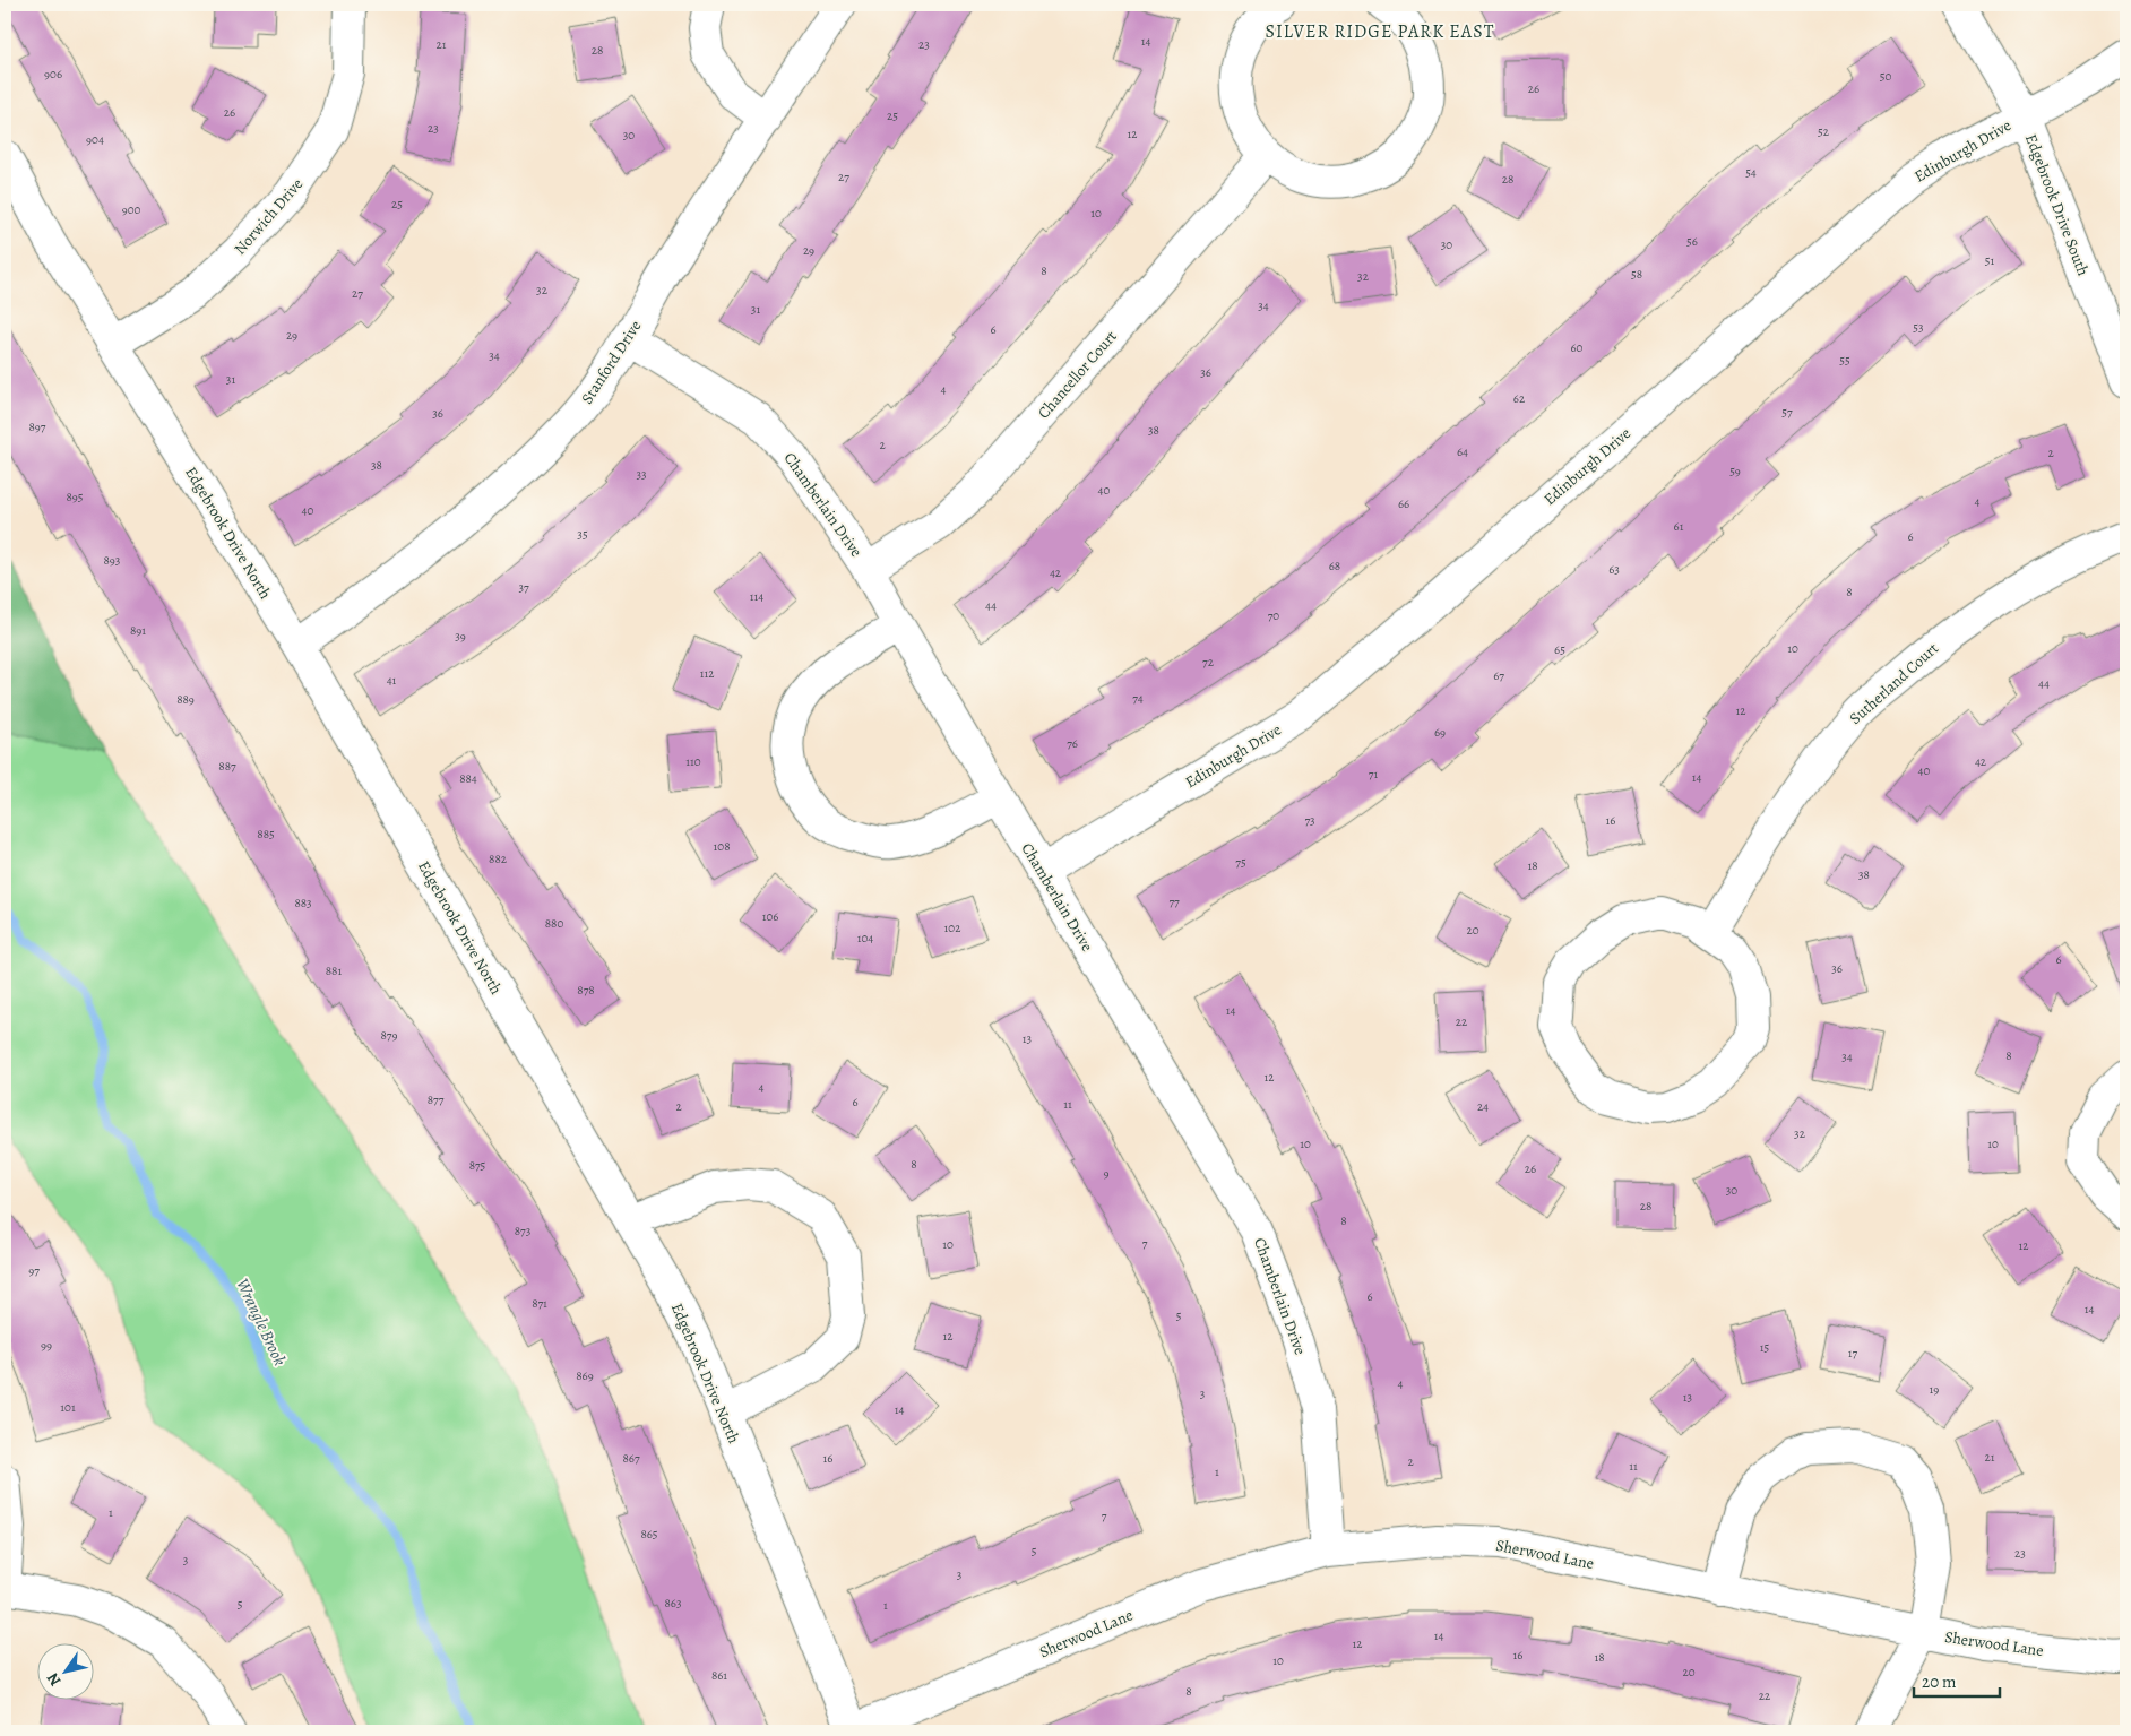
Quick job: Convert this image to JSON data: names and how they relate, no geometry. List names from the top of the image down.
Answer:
{
  "streets": {
    "street": [
      "Edinburgh Drive",
      "Edgebrook Drive South",
      "Norwich Drive",
      "Stanford Drive",
      "Chancellor Court",
      "Chamberlain Drive",
      "Edgebrook Drive North",
      "Sutherland Court",
      "Sherwood Lane"
    ]
  },
  "crossings": [
    ["Edinburgh Drive", "Edgebrook Drive South"],
    ["Edinburgh Drive", "Chamberlain Drive"],
    ["Norwich Drive", "Edgebrook Drive North"],
    ["Stanford Drive", "Chamberlain Drive"],
    ["Stanford Drive", "Edgebrook Drive North"],
    ["Chancellor Court", "Chamberlain Drive"],
    ["Chamberlain Drive", "Sherwood Lane"],
    ["Edgebrook Drive North", "Sherwood Lane"]
  ],
  "districts": ["SILVER RIDGE PARK EAST"],
  "water": ["Wrangle Brook"],
  "house_numbers": [
    "14",
    "21",
    "23",
    "28",
    "906",
    "50",
    "26",
    "26",
    "25",
    "23",
    "52",
    "12",
    "30",
    "904",
    "54",
    "27",
    "28",
    "25",
    "900",
    "10",
    "56",
    "30",
    "29",
    "51",
    "8",
    "58",
    "32",
    "32",
    "27",
    "34",
    "31",
    "53",
    "6",
    "29",
    "60",
    "34",
    "55",
    "36",
    "31",
    "4",
    "62",
    "57",
    "36",
    "897",
    "38",
    "2",
    "64",
    "2",
    "38",
    "59",
    "33",
    "40",
    "895",
    "4",
    "66",
    "40",
    "61",
    "35",
    "6",
    "893",
    "68",
    "63",
    "42",
    "37",
    "8",
    "114",
    "44",
    "70",
    "891",
    "39",
    "10",
    "65",
    "72",
    "112",
    "67",
    "41",
    "44",
    "74",
    "889",
    "12",
    "69",
    "76",
    "110",
    "42",
    "887",
    "40",
    "71",
    "14",
    "884",
    "73",
    "16",
    "885",
    "108",
    "882",
    "75",
    "18",
    "38",
    "77",
    "883",
    "106",
    "880",
    "102",
    "20",
    "104",
    "6",
    "36",
    "881",
    "878",
    "14",
    "22",
    "879",
    "13",
    "8",
    "34",
    "12",
    "4",
    "877",
    "6",
    "11",
    "2",
    "24",
    "32",
    "10",
    "10",
    "8",
    "875",
    "26",
    "9",
    "30",
    "28",
    "8",
    "873",
    "7",
    "10",
    "12",
    "97",
    "6",
    "871",
    "14",
    "5",
    "12",
    "99",
    "15",
    "17",
    "869",
    "4",
    "19",
    "3",
    "13",
    "101",
    "14",
    "21",
    "867",
    "16",
    "2",
    "11",
    "1",
    "1",
    "7",
    "865",
    "5",
    "23",
    "3",
    "3",
    "863",
    "5",
    "1",
    "14",
    "12",
    "16",
    "18",
    "10",
    "20",
    "861",
    "8",
    "22"
  ],
  "scale_bar": "20 m",
  "north": "bottom left"
}
